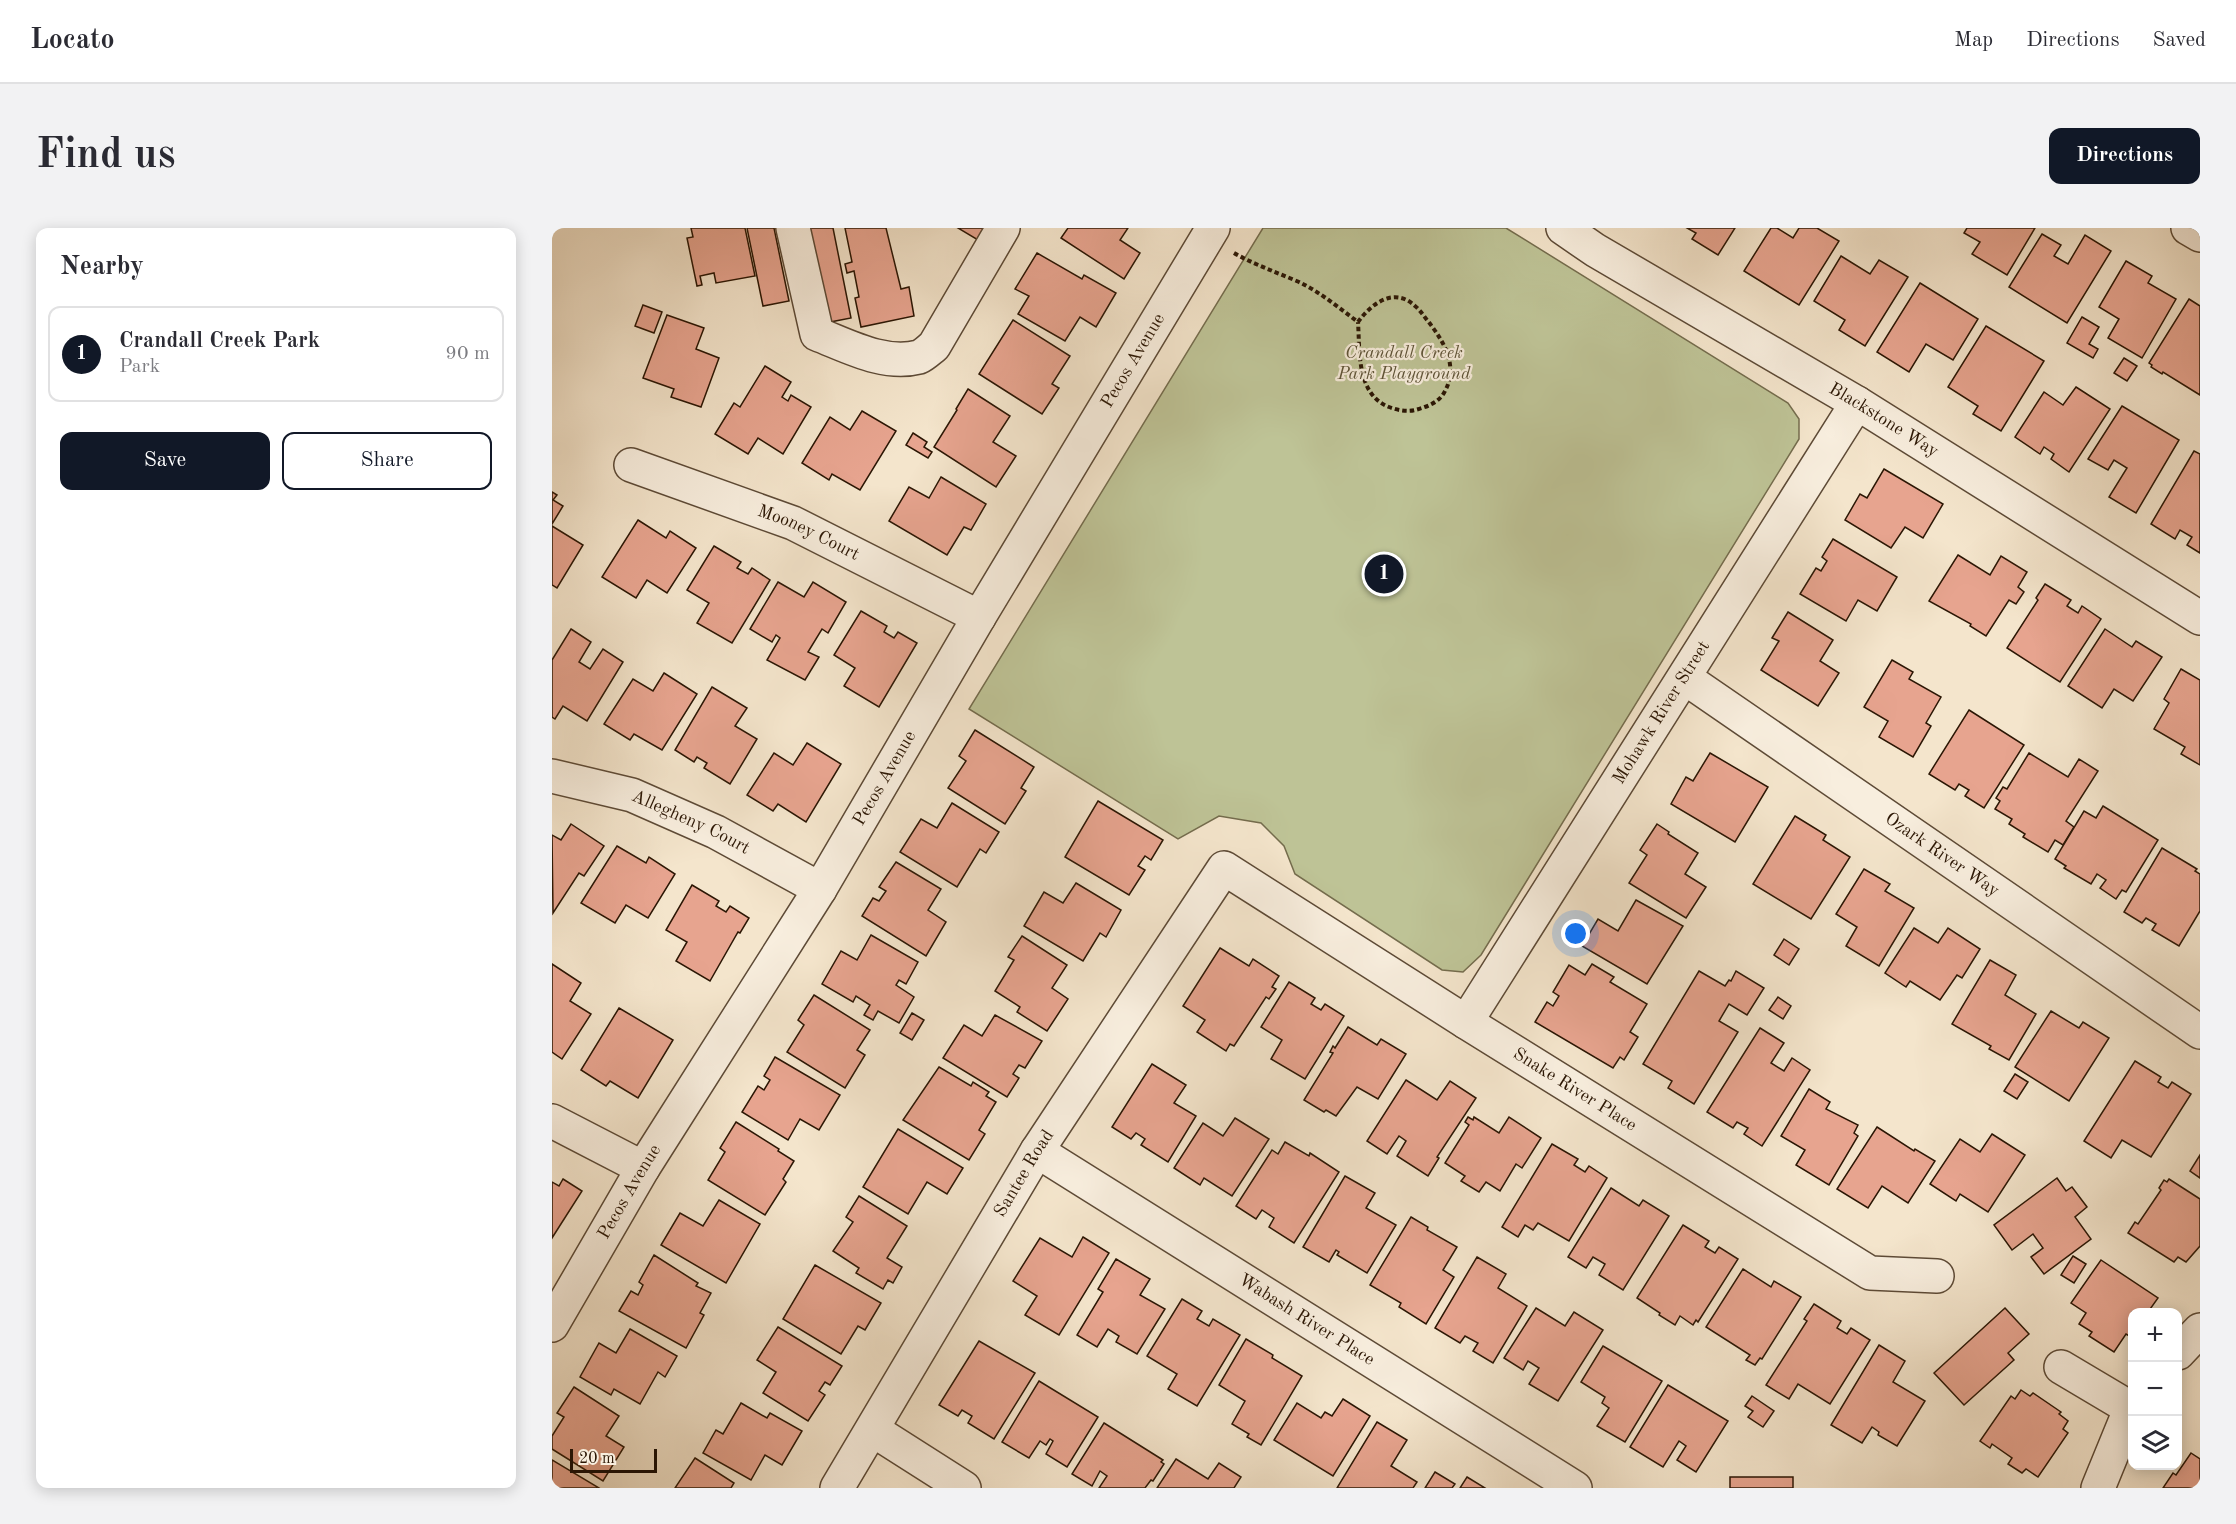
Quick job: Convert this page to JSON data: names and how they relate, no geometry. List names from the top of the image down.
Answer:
{
  "streets": {
    "street": [
      "Pecos Avenue",
      "Blackstone Way",
      "Mooney Court",
      "Mohawk River Street",
      "Allegheny Court",
      "Ozark River Way",
      "Snake River Place",
      "Santee Road",
      "Wabash River Place"
    ]
  },
  "crossings": [
    ["Pecos Avenue", "Mooney Court"],
    ["Pecos Avenue", "Allegheny Court"],
    ["Blackstone Way", "Mohawk River Street"],
    ["Mohawk River Street", "Ozark River Way"],
    ["Mohawk River Street", "Snake River Place"],
    ["Snake River Place", "Santee Road"],
    ["Santee Road", "Wabash River Place"]
  ],
  "parks": ["Crandall Creek Park Playground"],
  "scale_bar": "20 m",
  "page": {
    "header": "Locato",
    "nav": ["Map", "Directions", "Saved"],
    "buttons": [
      "Directions",
      ["Save", "Share"]
    ],
    "title": "Find us",
    "heading": "Nearby",
    "list": [
      {
        "mark": "1",
        "name": "Crandall Creek Park",
        "note": "Park",
        "value": "90 m"
      }
    ],
    "pins": "1",
    "map_buttons": ["+", "−"],
    "scale": "20 m"
  }
}
